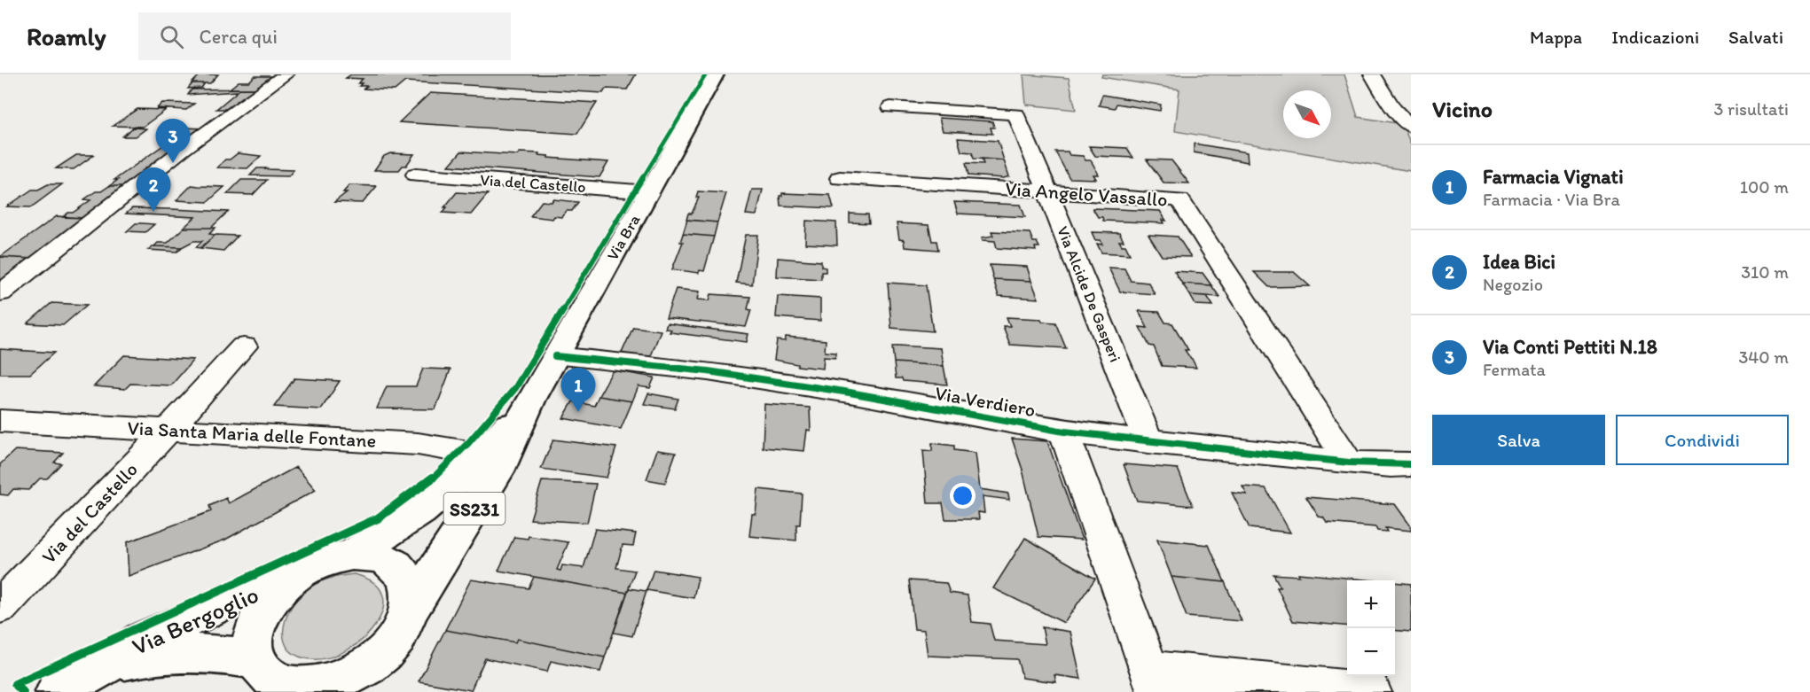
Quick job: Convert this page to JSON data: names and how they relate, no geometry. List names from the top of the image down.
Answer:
{
  "streets": {
    "main road": ["Via Bra", "SS231", "Via Bergoglio"],
    "street": [
      "Via del Castello",
      "Via Angelo Vassallo",
      "Via Alcide De Gasperi",
      "Via Verdiero",
      "Via Santa Maria delle Fontane"
    ]
  },
  "crossings": [
    ["Via del Castello", "Via Bra"],
    ["Via del Castello", "Via Santa Maria delle Fontane"],
    ["Via Angelo Vassallo", "Via Alcide De Gasperi"],
    ["Via Angelo Vassallo", "Via Verdiero"],
    ["Via Bra", "Via Verdiero"],
    ["Via Bra", "Via Santa Maria delle Fontane"],
    ["Via Bra", "Via Bergoglio"],
    ["Via Alcide De Gasperi", "Via Verdiero"]
  ],
  "north": "bottom right",
  "page": {
    "header": "Roamly",
    "search": "Cerca qui",
    "nav": ["Mappa", "Indicazioni", "Salvati"],
    "heading": ["Vicino", "3 risultati"],
    "pins": ["3", "2", "1"],
    "list": [
      {
        "mark": "1",
        "name": "Farmacia Vignati",
        "note": "Farmacia · Via Bra",
        "value": "100 m"
      },
      {
        "mark": "2",
        "name": "Idea Bici",
        "note": "Negozio",
        "value": "310 m"
      },
      {
        "mark": "3",
        "name": "Via Conti Pettiti N.18",
        "note": "Fermata",
        "value": "340 m"
      }
    ],
    "buttons": ["Salva", "Condividi"],
    "map_buttons": ["+", "−"]
  }
}
